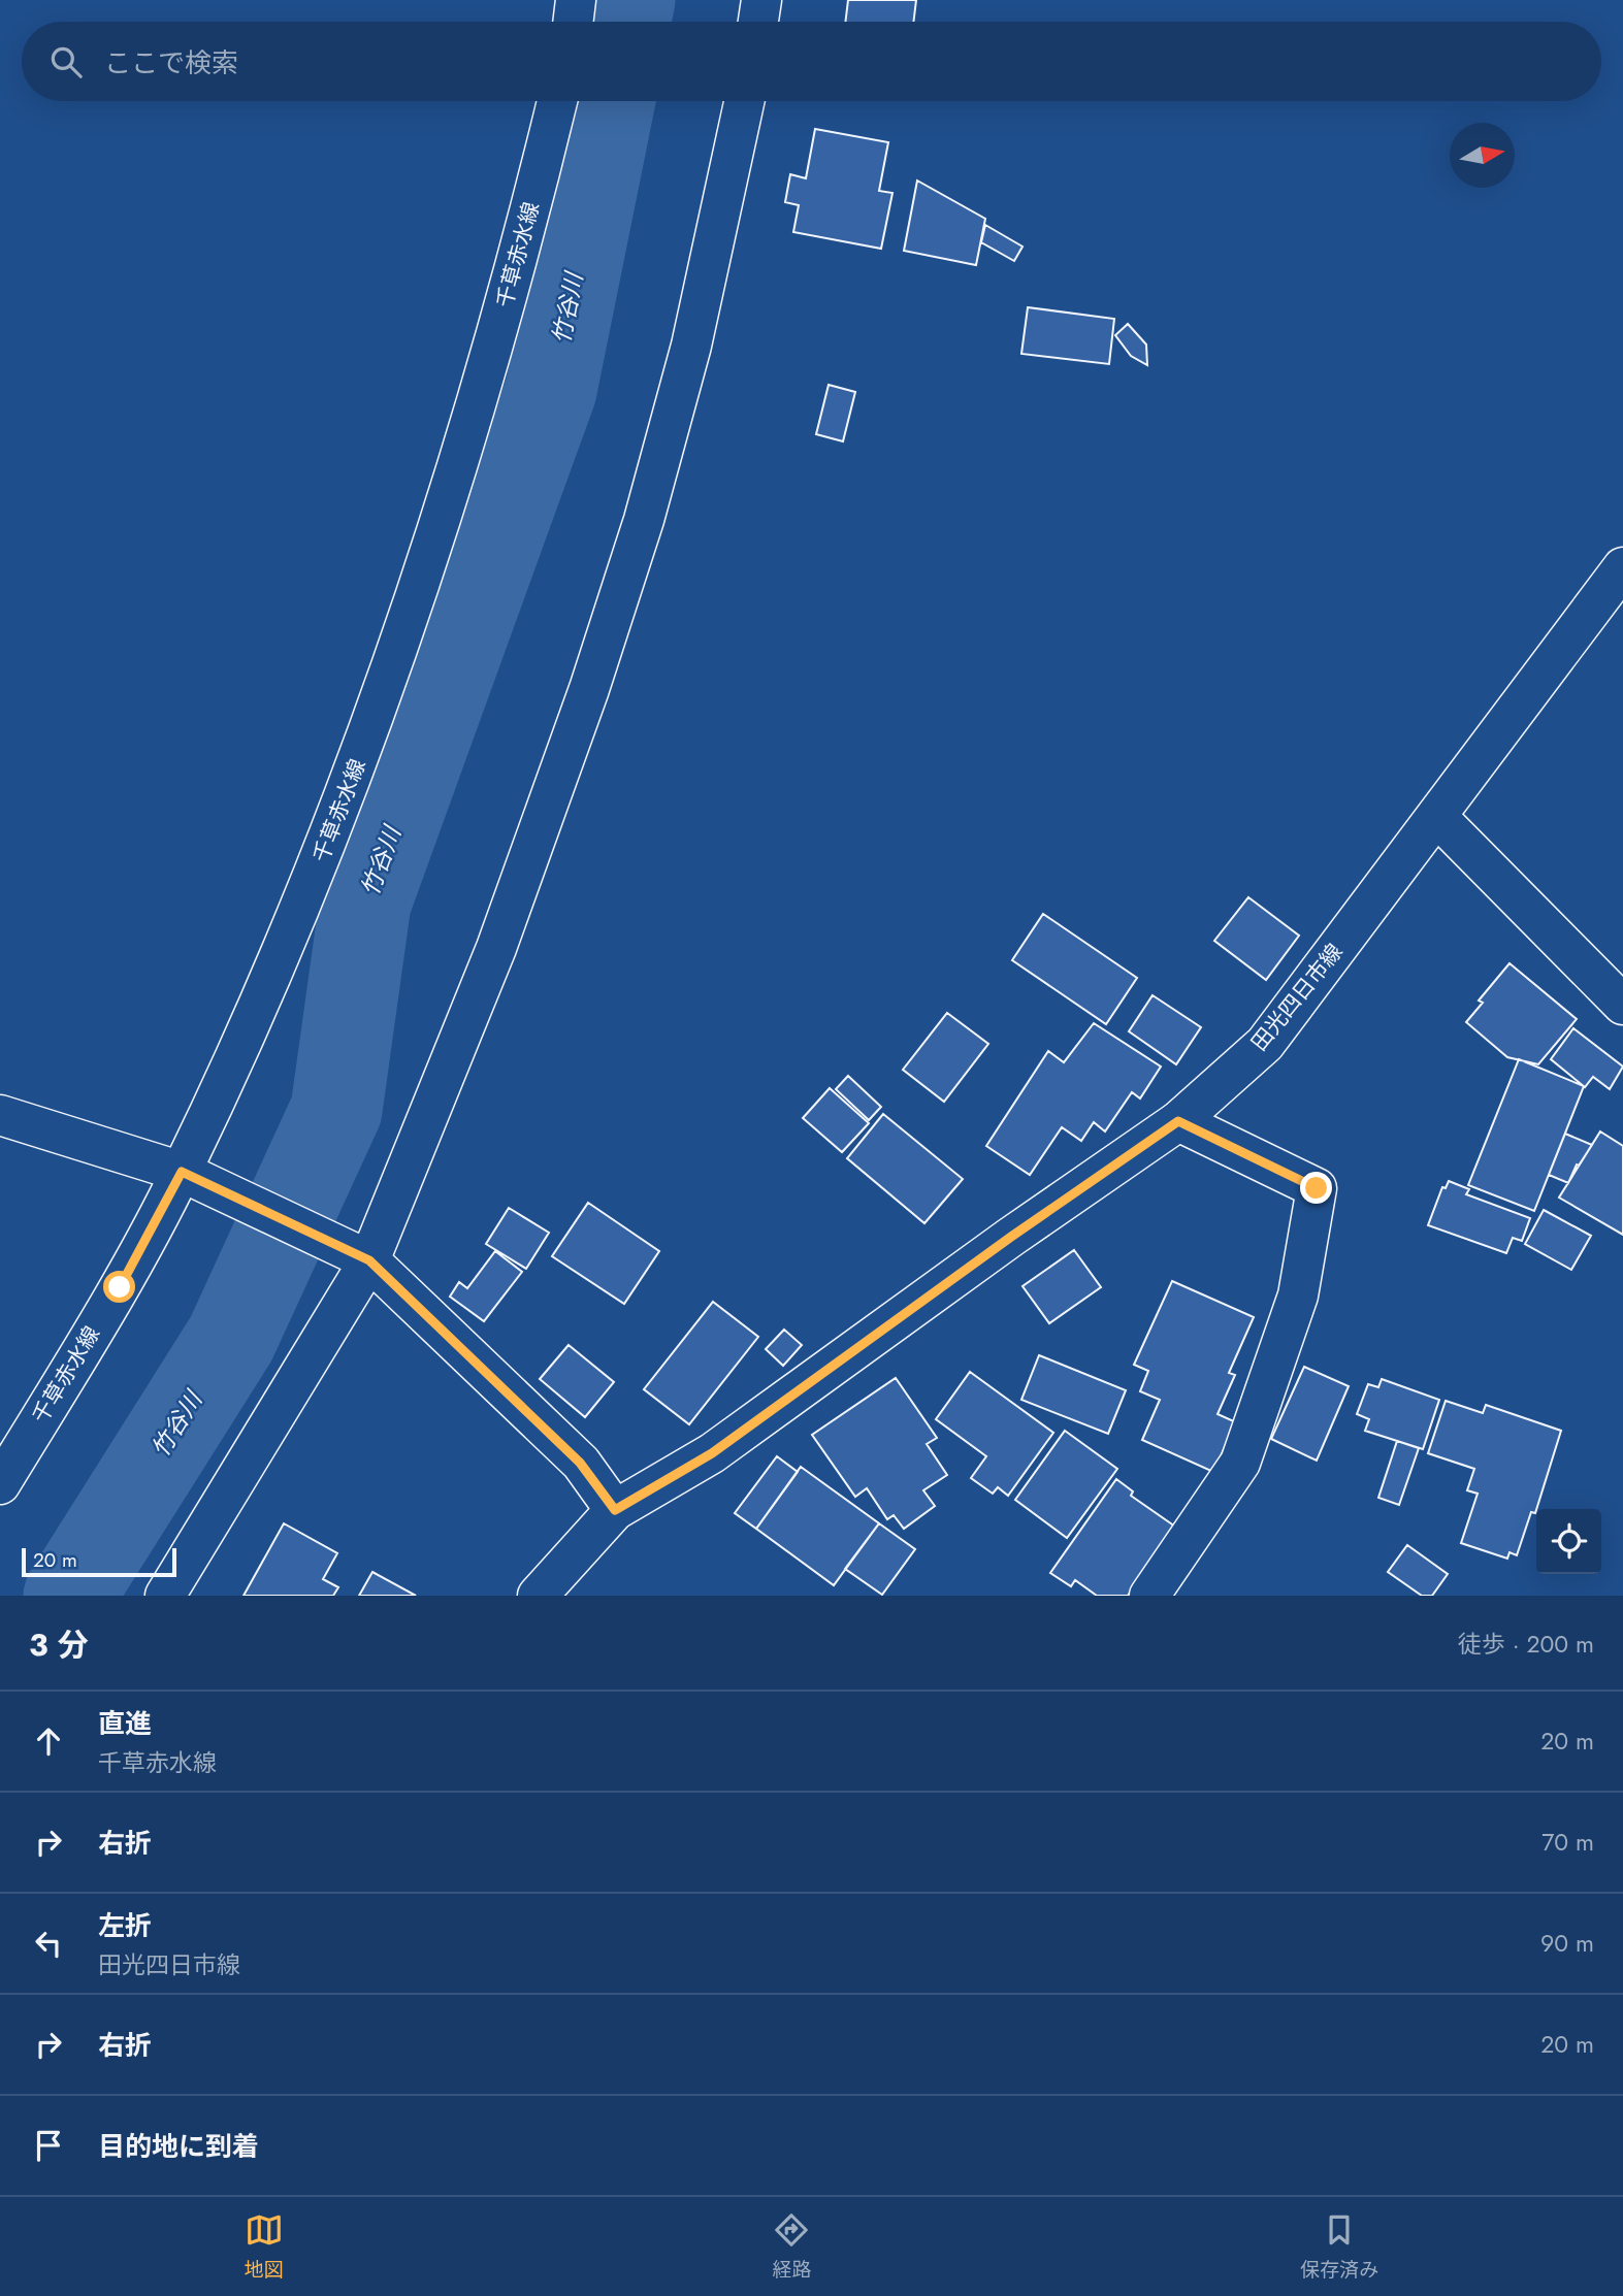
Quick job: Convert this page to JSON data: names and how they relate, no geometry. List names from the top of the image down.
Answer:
{
  "streets": {
    "street": ["千草赤水線", "田光四日市線"]
  },
  "water": ["竹谷川"],
  "scale_bar": "20 m",
  "north": "right",
  "page": {
    "search": "ここで検索",
    "scale": "20 m",
    "heading": ["3 分", "徒歩 · 200 m"],
    "list": [
      ["直進", "千草赤水線", "20 m"],
      ["右折", "70 m"],
      ["左折", "田光四日市線", "90 m"],
      ["右折", "20 m"],
      "目的地に到着"
    ],
    "nav": ["地図", "経路", "保存済み"]
  }
}
